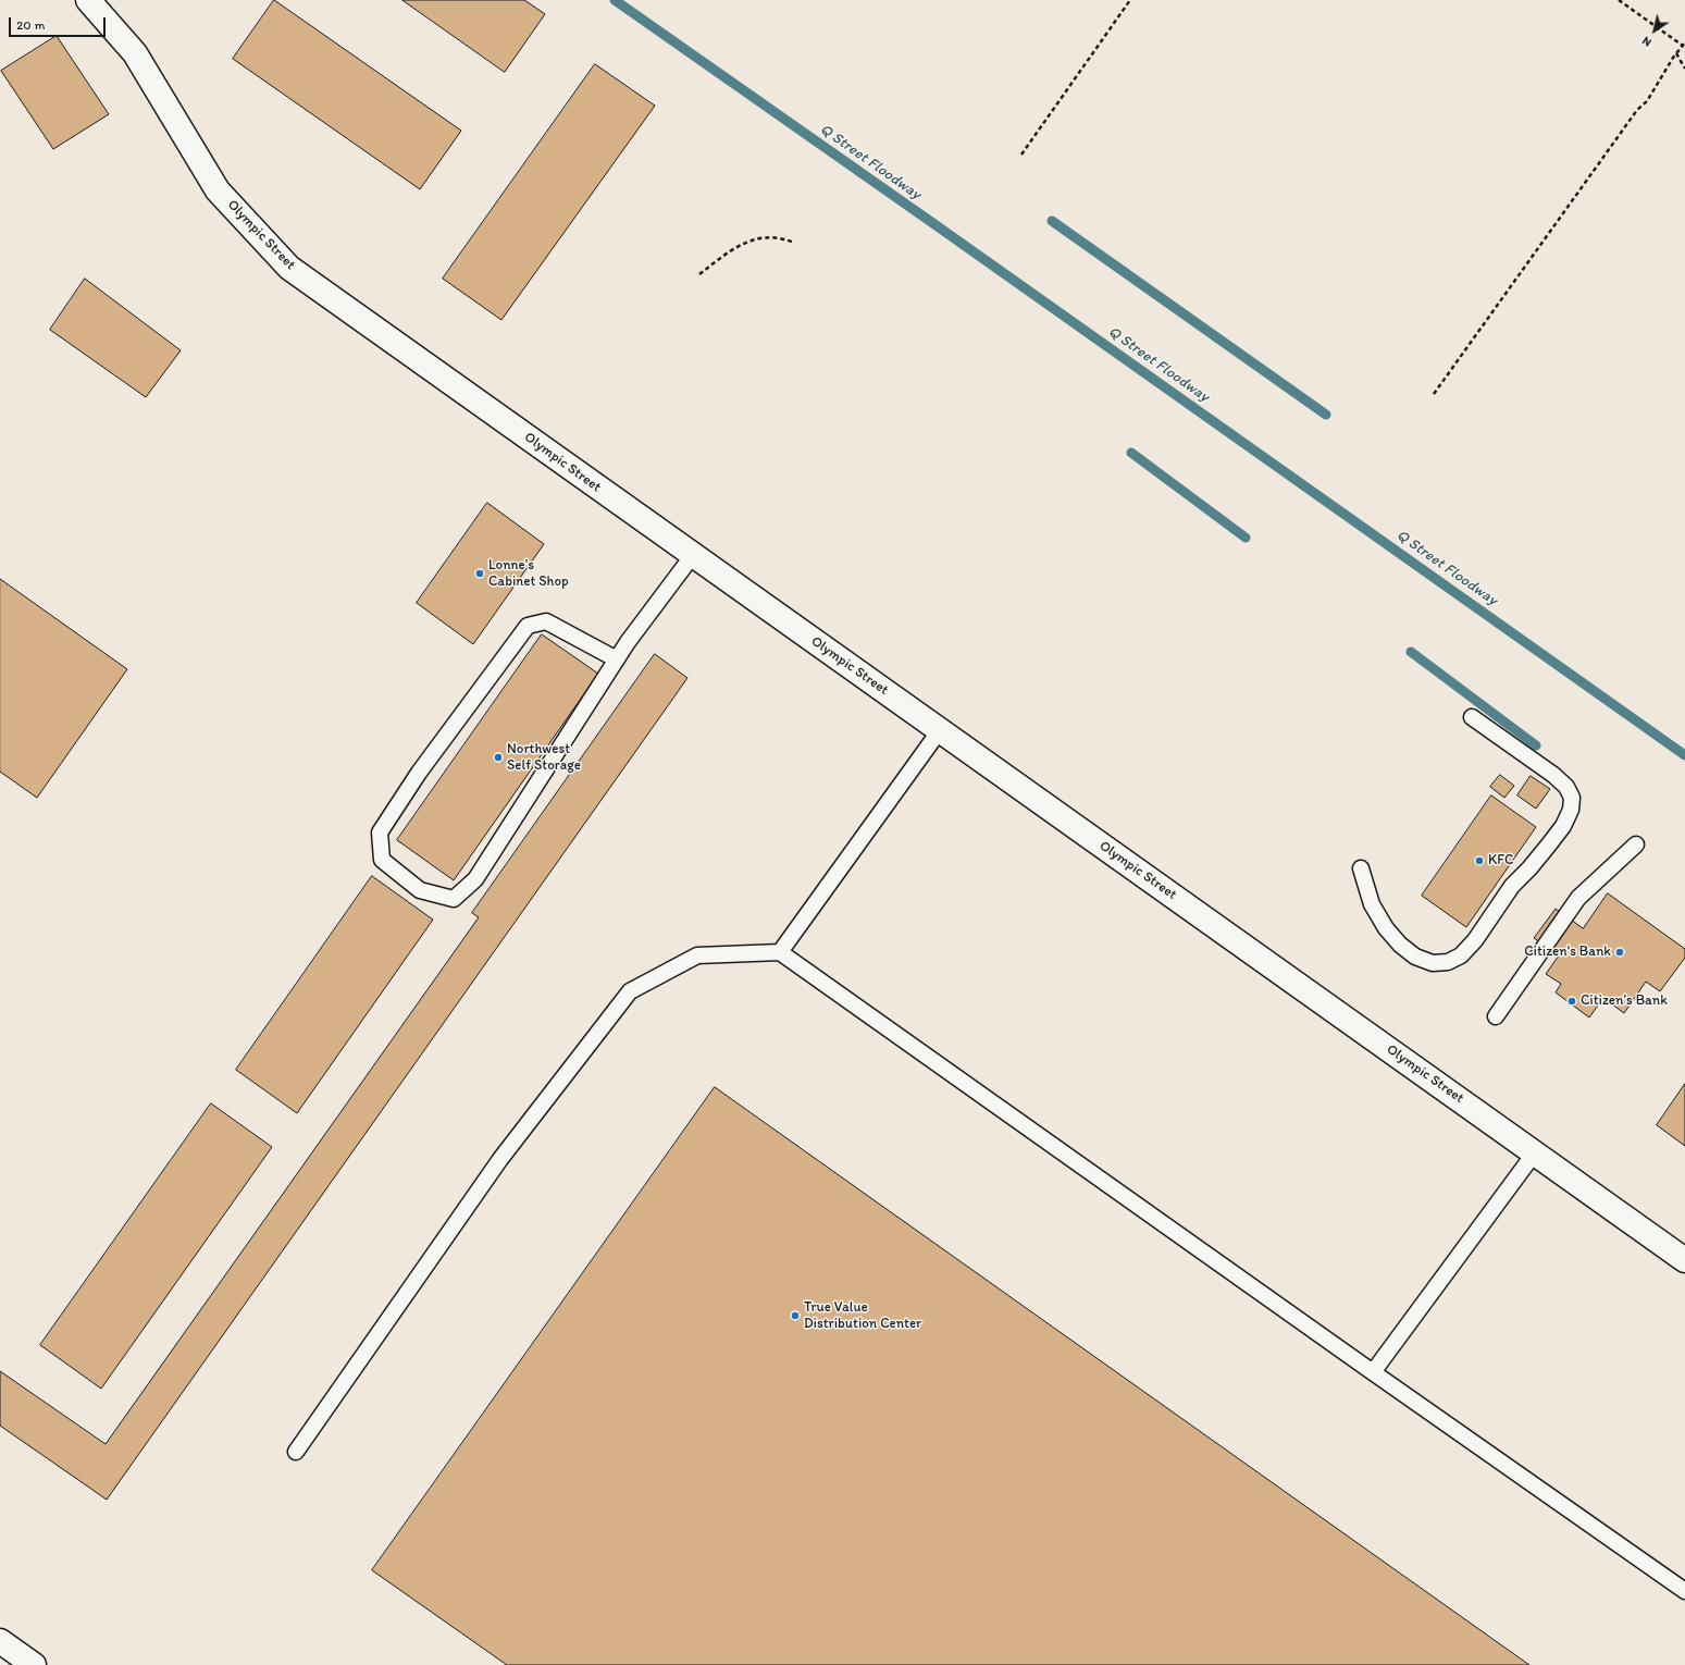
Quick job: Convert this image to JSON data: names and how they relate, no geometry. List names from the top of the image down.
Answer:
{
  "streets": {
    "main road": ["Olympic Street"]
  },
  "water": ["Q Street Floodway"],
  "places": [
    "Lonne’s Cabinet Shop",
    "Northwest Self Storage",
    "KFC",
    "Citizen's Bank",
    "Citizen’s Bank",
    "True Value Distribution Center"
  ],
  "scale_bar": "20 m",
  "north": "bottom left"
}
